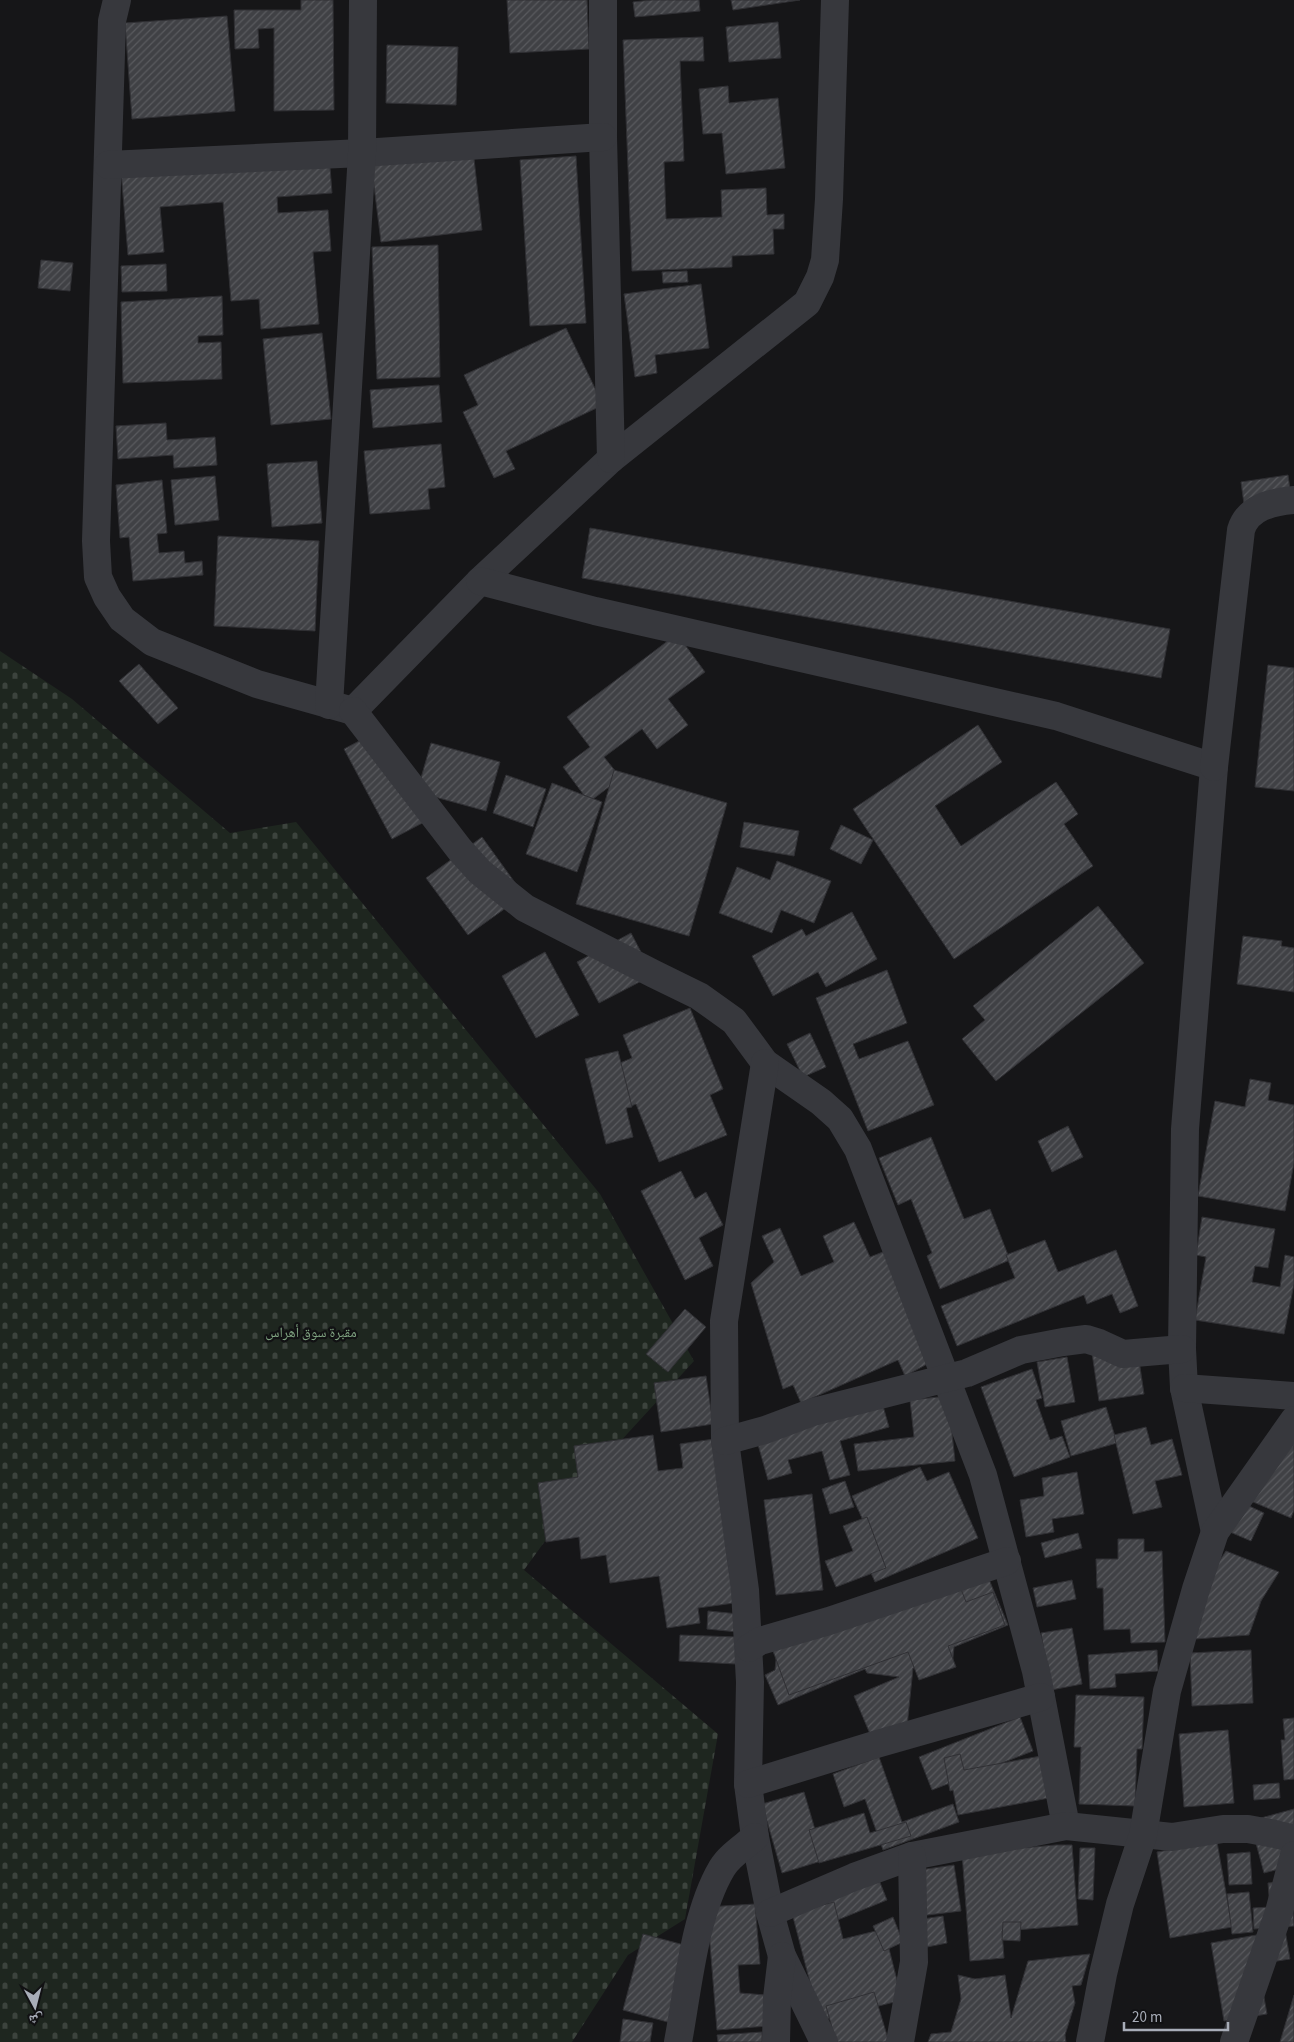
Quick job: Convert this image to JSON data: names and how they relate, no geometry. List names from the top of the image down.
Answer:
{
  "parks": ["مقبرة سوق أهراس"],
  "scale_bar": "20 m",
  "north": "bottom"
}
